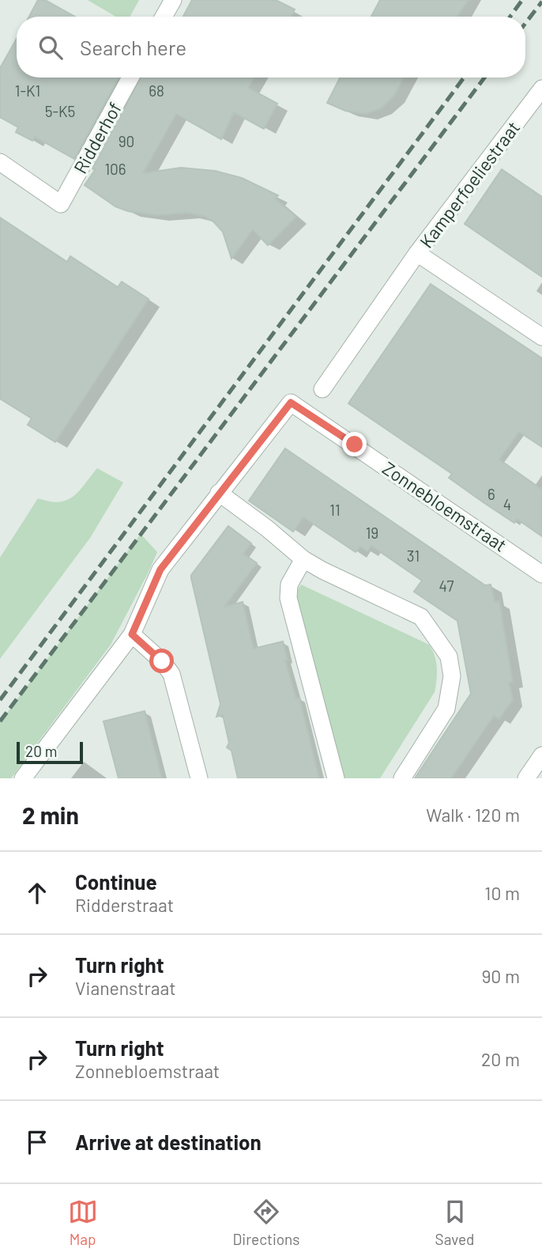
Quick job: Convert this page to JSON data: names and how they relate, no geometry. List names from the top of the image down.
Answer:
{
  "streets": {
    "street": ["Ridderhof", "Kamperfoeliestraat", "Zonnebloemstraat"]
  },
  "house_numbers": [
    "1-K1",
    "68",
    "5-K5",
    "90",
    "106",
    "6",
    "4",
    "11",
    "19",
    "31",
    "47"
  ],
  "scale_bar": "20 m",
  "page": {
    "search": "Search here",
    "scale": "20 m",
    "heading": ["2 min", "Walk · 120 m"],
    "list": [
      ["Continue", "Ridderstraat", "10 m"],
      ["Turn right", "Vianenstraat", "90 m"],
      ["Turn right", "Zonnebloemstraat", "20 m"],
      "Arrive at destination"
    ],
    "nav": ["Map", "Directions", "Saved"]
  }
}
